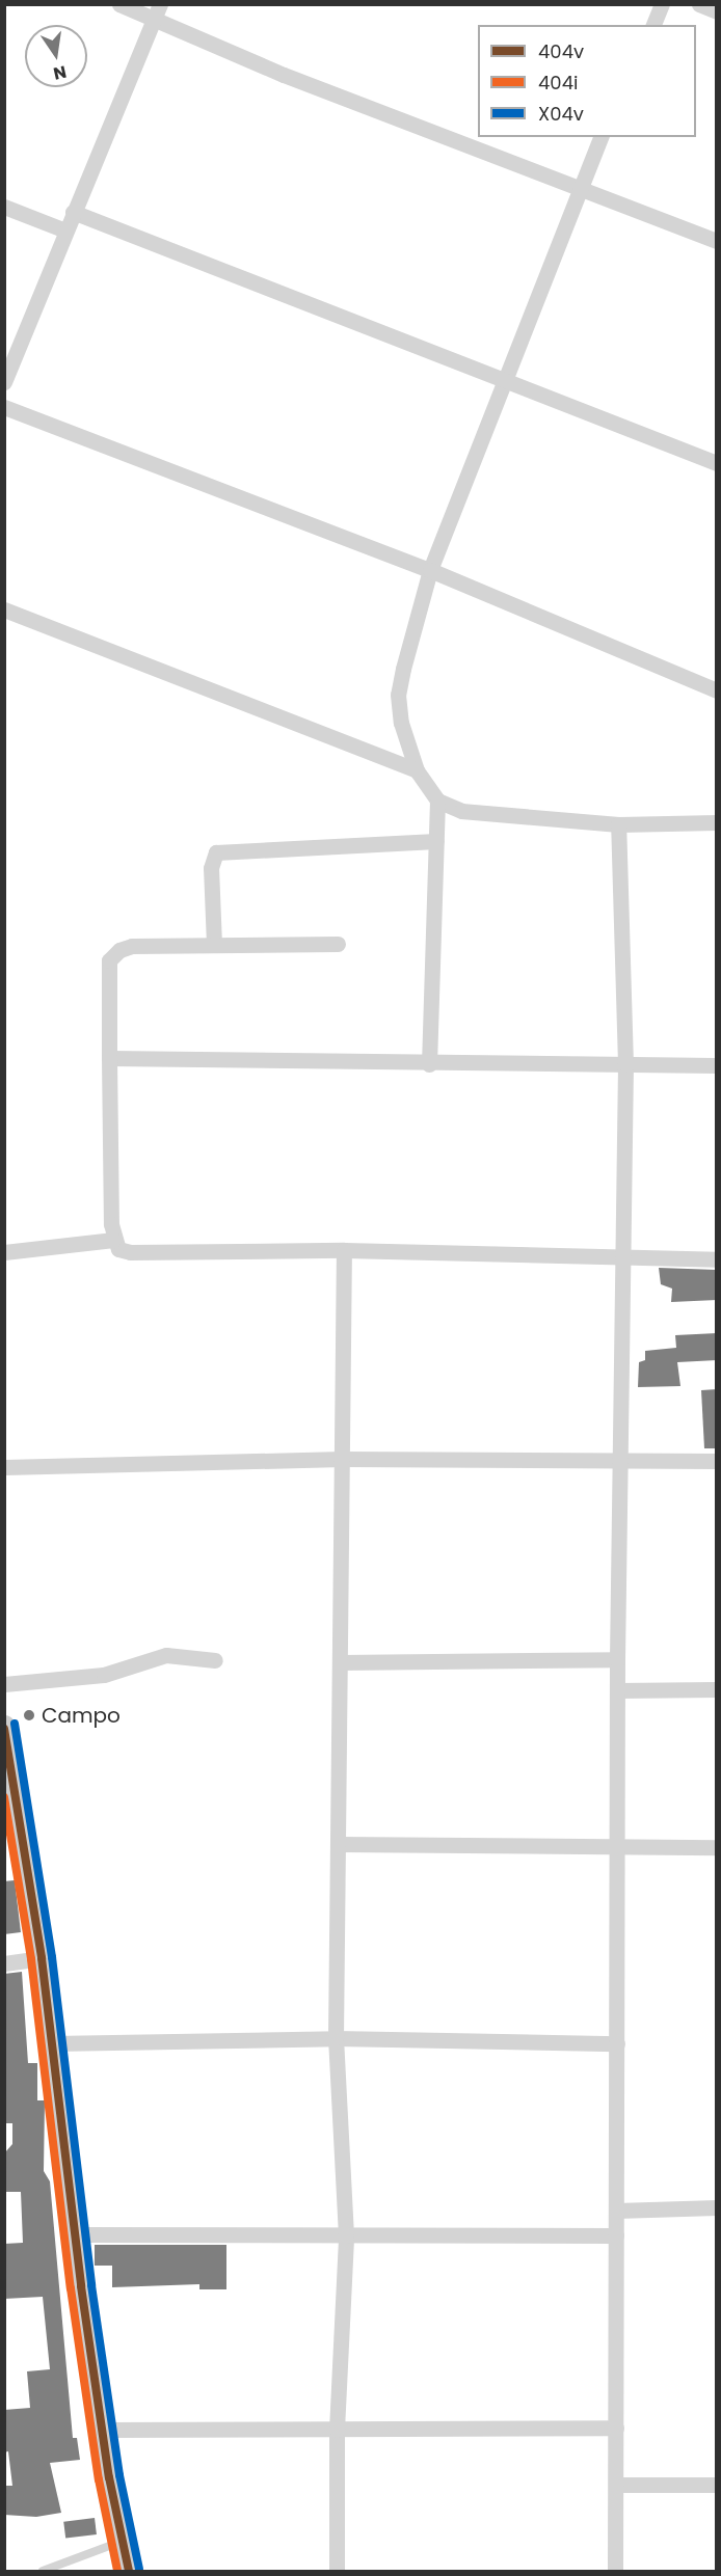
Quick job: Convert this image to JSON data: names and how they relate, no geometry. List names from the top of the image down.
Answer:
{
  "places": ["Campo"],
  "lines": ["transit line X04v", "transit line 404v", "transit line 404i"],
  "legend": ["404v", "404i", "X04v"],
  "north": "bottom"
}
